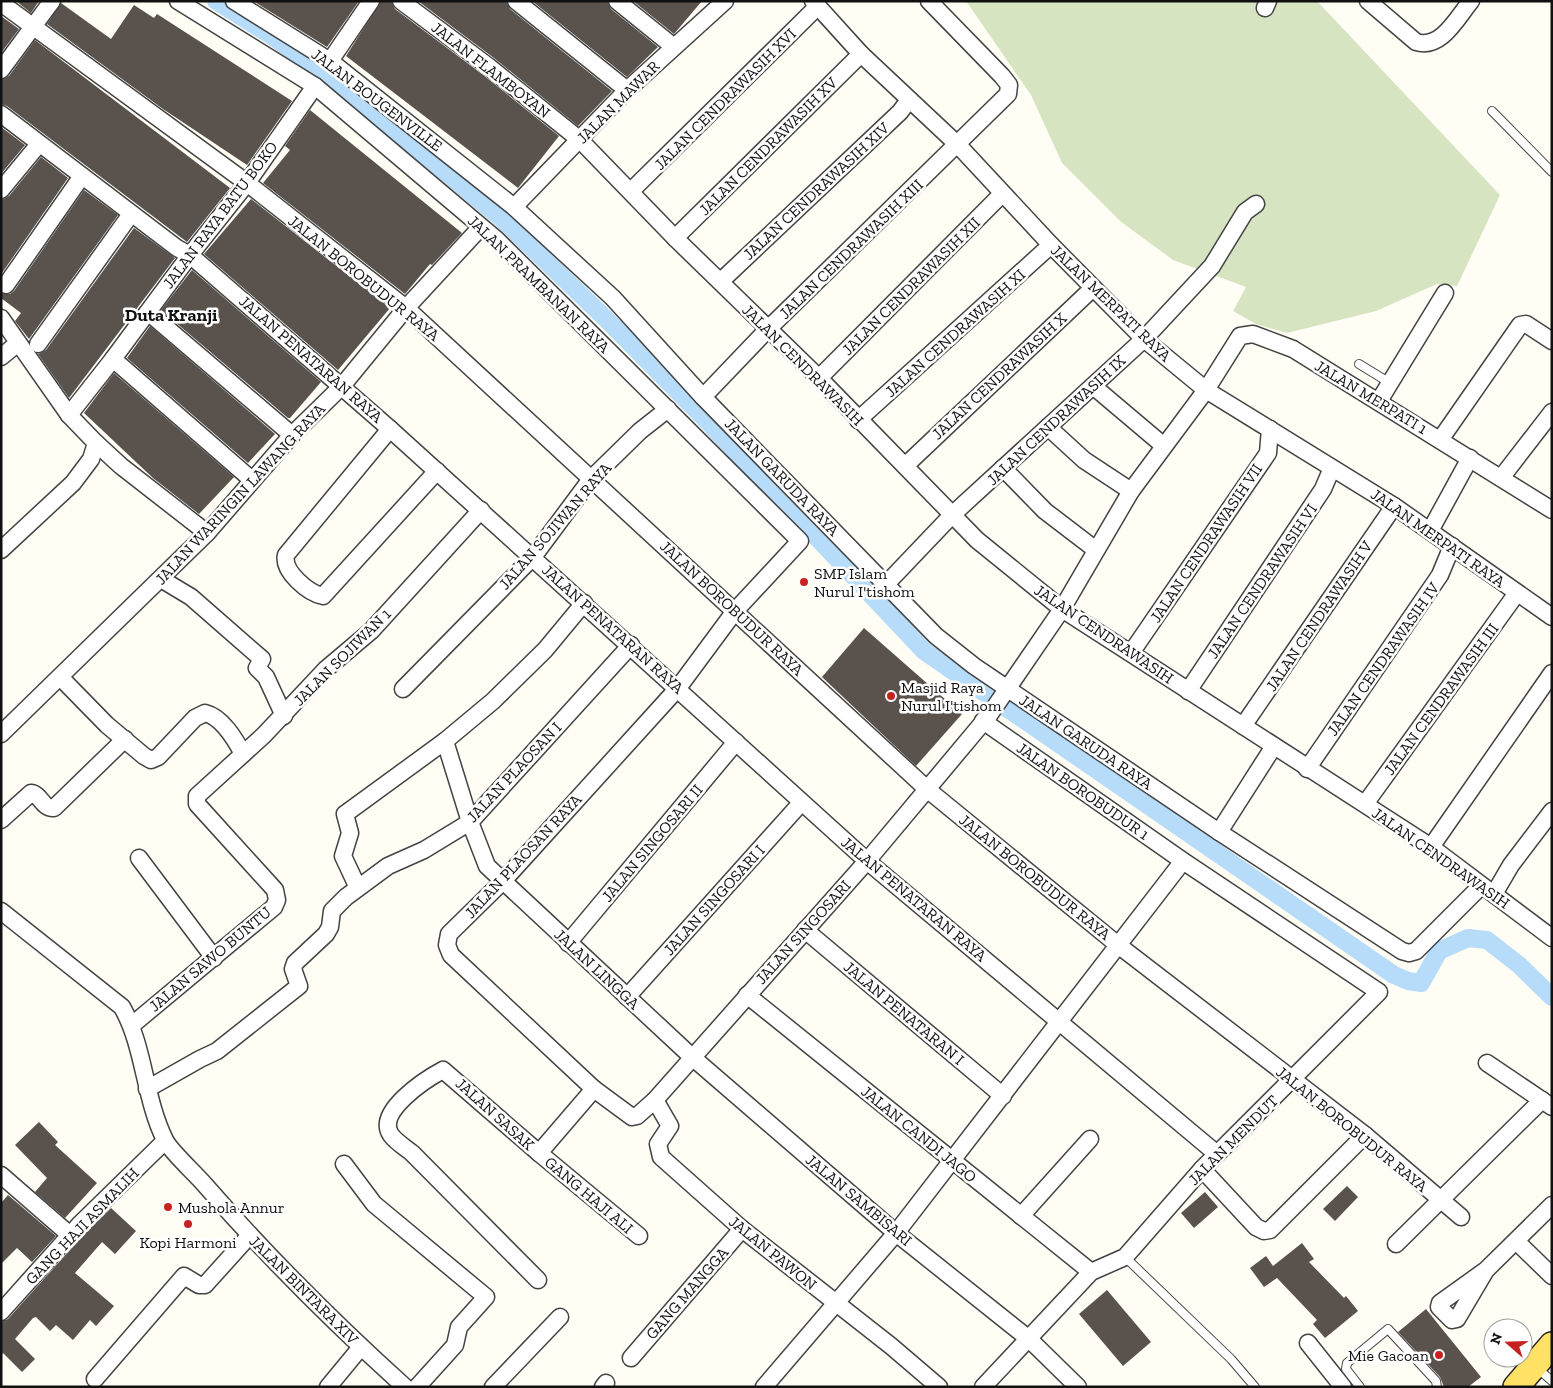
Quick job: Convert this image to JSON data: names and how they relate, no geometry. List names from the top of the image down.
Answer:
{
  "streets": {
    "street": [
      "JALAN FLAMBOYAN",
      "JALAN CENDRAWASIH XVI",
      "JALAN BOUGENVILLE",
      "JALAN MAWAR",
      "JALAN CENDRAWASIH XV",
      "JALAN CENDRAWASIH XIV",
      "JALAN RAYA BATU BOKO",
      "JALAN CENDRAWASIH XIII",
      "JALAN BOROBUDUR RAYA",
      "JALAN PRAMBANAN RAYA",
      "JALAN CENDRAWASIH XII",
      "JALAN MERPATI RAYA",
      "JALAN CENDRAWASIH XI",
      "JALAN PENATARAN RAYA",
      "JALAN CENDRAWASIH",
      "JALAN CENDRAWASIH X",
      "JALAN MERPATI 1",
      "JALAN CENDRAWASIH IX",
      "JALAN GARUDA RAYA",
      "JALAN WARINGIN LAWANG RAYA",
      "JALAN SOJIWAN RAYA",
      "JALAN CENDRAWASIH VII",
      "JALAN CENDRAWASIH VI",
      "JALAN CENDRAWASIH V",
      "JALAN SOJIWAN 1",
      "JALAN CENDRAWASIH IV",
      "JALAN CENDRAWASIH III",
      "JALAN PLAOSAN I",
      "JALAN BOROBUDUR 1",
      "JALAN SINGOSARI II",
      "JALAN PLAOSAN RAYA",
      "JALAN SINGOSARI I",
      "JALAN SINGOSARI",
      "JALAN SAWO BUNTU",
      "JALAN LINGGA",
      "JALAN PENATARAN I",
      "JALAN SASAK",
      "JALAN CANDI JAGO",
      "JALAN MENDUT",
      "GANG HAJI ALI",
      "JALAN SAMBISARI",
      "GANG HAJI ASMALIH",
      "JALAN PAWON",
      "JALAN BINTARA XIV",
      "GANG MANGGA"
    ]
  },
  "crossings": [
    ["JALAN FLAMBOYAN", "JALAN MAWAR"],
    ["JALAN FLAMBOYAN", "JALAN CENDRAWASIH"],
    ["JALAN CENDRAWASIH XVI", "JALAN MERPATI RAYA"],
    ["JALAN CENDRAWASIH XVI", "JALAN CENDRAWASIH"],
    ["JALAN BOUGENVILLE", "JALAN MAWAR"],
    ["JALAN BOUGENVILLE", "JALAN GARUDA RAYA"],
    ["JALAN MAWAR", "JALAN CENDRAWASIH"],
    ["JALAN MAWAR", "JALAN GARUDA RAYA"],
    ["JALAN CENDRAWASIH XV", "JALAN MERPATI RAYA"],
    ["JALAN CENDRAWASIH XV", "JALAN CENDRAWASIH"],
    ["JALAN CENDRAWASIH XIV", "JALAN MERPATI RAYA"],
    ["JALAN CENDRAWASIH XIV", "JALAN CENDRAWASIH"],
    ["JALAN RAYA BATU BOKO", "JALAN BOROBUDUR RAYA"],
    ["JALAN RAYA BATU BOKO", "JALAN PRAMBANAN RAYA"],
    ["JALAN RAYA BATU BOKO", "JALAN PENATARAN RAYA"],
    ["JALAN CENDRAWASIH XIII", "JALAN MERPATI RAYA"],
    ["JALAN CENDRAWASIH XIII", "JALAN CENDRAWASIH"],
    ["JALAN CENDRAWASIH XIII", "JALAN GARUDA RAYA"],
    ["JALAN BOROBUDUR RAYA", "JALAN PRAMBANAN RAYA"],
    ["JALAN BOROBUDUR RAYA", "JALAN WARINGIN LAWANG RAYA"],
    ["JALAN BOROBUDUR RAYA", "JALAN SOJIWAN RAYA"],
    ["JALAN BOROBUDUR RAYA", "JALAN PLAOSAN RAYA"],
    ["JALAN BOROBUDUR RAYA", "JALAN SINGOSARI"],
    ["JALAN BOROBUDUR RAYA", "JALAN MENDUT"],
    ["JALAN PRAMBANAN RAYA", "JALAN WARINGIN LAWANG RAYA"],
    ["JALAN PRAMBANAN RAYA", "JALAN SOJIWAN RAYA"],
    ["JALAN PRAMBANAN RAYA", "JALAN PLAOSAN RAYA"],
    ["JALAN CENDRAWASIH XII", "JALAN MERPATI RAYA"],
    ["JALAN CENDRAWASIH XII", "JALAN CENDRAWASIH"],
    ["JALAN MERPATI RAYA", "JALAN CENDRAWASIH XI"],
    ["JALAN MERPATI RAYA", "JALAN CENDRAWASIH X"],
    ["JALAN MERPATI RAYA", "JALAN MERPATI 1"],
    ["JALAN MERPATI RAYA", "JALAN CENDRAWASIH IX"],
    ["JALAN MERPATI RAYA", "JALAN CENDRAWASIH VII"],
    ["JALAN MERPATI RAYA", "JALAN CENDRAWASIH VI"],
    ["JALAN MERPATI RAYA", "JALAN CENDRAWASIH V"],
    ["JALAN MERPATI RAYA", "JALAN CENDRAWASIH IV"],
    ["JALAN MERPATI RAYA", "JALAN CENDRAWASIH III"],
    ["JALAN MERPATI RAYA", "JALAN SINGOSARI"],
    ["JALAN CENDRAWASIH XI", "JALAN CENDRAWASIH"],
    ["JALAN PENATARAN RAYA", "JALAN WARINGIN LAWANG RAYA"],
    ["JALAN PENATARAN RAYA", "JALAN SOJIWAN RAYA"],
    ["JALAN PENATARAN RAYA", "JALAN SOJIWAN 1"],
    ["JALAN PENATARAN RAYA", "JALAN PLAOSAN I"],
    ["JALAN PENATARAN RAYA", "JALAN SINGOSARI II"],
    ["JALAN PENATARAN RAYA", "JALAN PLAOSAN RAYA"],
    ["JALAN PENATARAN RAYA", "JALAN SINGOSARI I"],
    ["JALAN PENATARAN RAYA", "JALAN SINGOSARI"],
    ["JALAN PENATARAN RAYA", "JALAN MENDUT"],
    ["JALAN CENDRAWASIH", "JALAN CENDRAWASIH X"],
    ["JALAN CENDRAWASIH", "JALAN CENDRAWASIH IX"],
    ["JALAN CENDRAWASIH", "JALAN GARUDA RAYA"],
    ["JALAN CENDRAWASIH", "JALAN CENDRAWASIH VII"],
    ["JALAN CENDRAWASIH", "JALAN CENDRAWASIH VI"],
    ["JALAN CENDRAWASIH", "JALAN CENDRAWASIH V"],
    ["JALAN CENDRAWASIH", "JALAN CENDRAWASIH IV"],
    ["JALAN CENDRAWASIH", "JALAN CENDRAWASIH III"],
    ["JALAN CENDRAWASIH", "JALAN SINGOSARI"],
    ["JALAN MERPATI 1", "JALAN SINGOSARI"],
    ["JALAN CENDRAWASIH IX", "JALAN GARUDA RAYA"],
    ["JALAN GARUDA RAYA", "JALAN SINGOSARI"],
    ["JALAN SOJIWAN 1", "JALAN SAWO BUNTU"],
    ["JALAN PLAOSAN I", "JALAN LINGGA"],
    ["JALAN PLAOSAN I", "JALAN BINTARA XIV"],
    ["JALAN BOROBUDUR 1", "JALAN SINGOSARI"],
    ["JALAN BOROBUDUR 1", "JALAN MENDUT"],
    ["JALAN SINGOSARI II", "JALAN LINGGA"],
    ["JALAN PLAOSAN RAYA", "JALAN LINGGA"],
    ["JALAN PLAOSAN RAYA", "JALAN SASAK"],
    ["JALAN SINGOSARI I", "JALAN LINGGA"],
    ["JALAN SINGOSARI", "JALAN LINGGA"],
    ["JALAN SINGOSARI", "JALAN PENATARAN I"],
    ["JALAN SINGOSARI", "JALAN CANDI JAGO"],
    ["JALAN SINGOSARI", "JALAN SAMBISARI"],
    ["JALAN SAWO BUNTU", "JALAN BINTARA XIV"],
    ["JALAN LINGGA", "JALAN SAMBISARI"],
    ["JALAN SASAK", "GANG HAJI ALI"],
    ["JALAN CANDI JAGO", "JALAN MENDUT"],
    ["JALAN MENDUT", "JALAN SAMBISARI"],
    ["GANG HAJI ASMALIH", "JALAN BINTARA XIV"],
    ["JALAN PAWON", "GANG MANGGA"]
  ],
  "districts": ["Duta Kranji"],
  "places": [
    "SMP Islam Nurul I'tishom",
    "Masjid Raya Nurul I'tishom",
    "Mushola Annur",
    "Kopi Harmoni",
    "Mie Gacoan"
  ],
  "north": "left"
}
